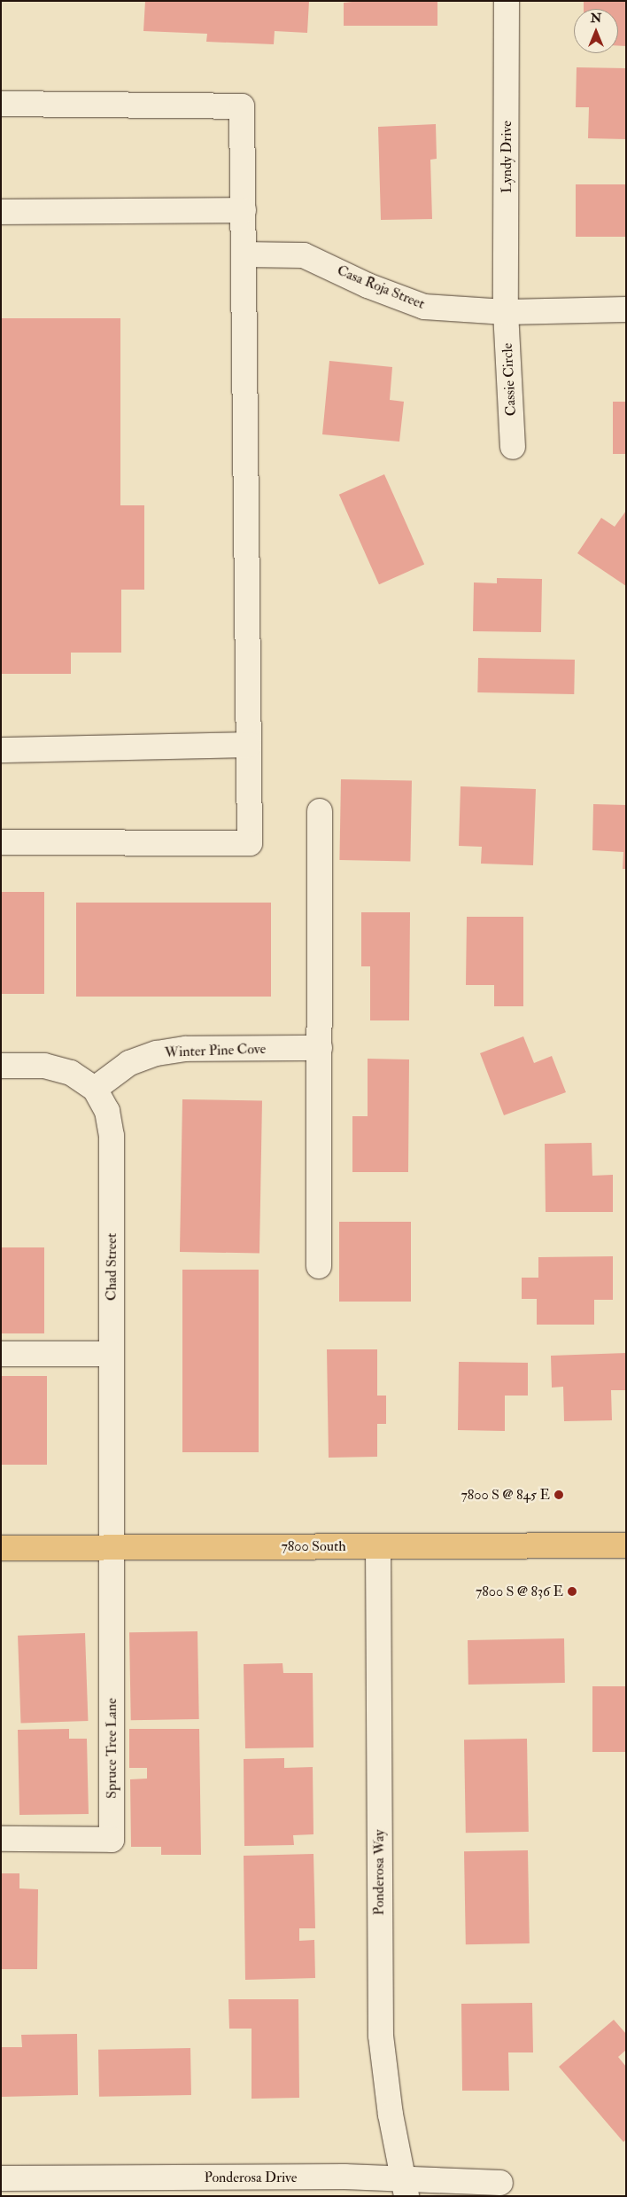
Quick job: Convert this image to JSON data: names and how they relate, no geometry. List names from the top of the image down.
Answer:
{
  "streets": {
    "main road": ["7800 South"],
    "street": [
      "Lyndy Drive",
      "Casa Roja Street",
      "Cassie Circle",
      "Winter Pine Cove",
      "Chad Street",
      "Spruce Tree Lane",
      "Ponderosa Way",
      "Ponderosa Drive"
    ]
  },
  "crossings": [
    ["Lyndy Drive", "Casa Roja Street"],
    ["Lyndy Drive", "Cassie Circle"],
    ["Casa Roja Street", "Cassie Circle"],
    ["Winter Pine Cove", "Chad Street"],
    ["Chad Street", "7800 South"],
    ["Chad Street", "Spruce Tree Lane"],
    ["7800 South", "Spruce Tree Lane"],
    ["7800 South", "Ponderosa Way"],
    ["Ponderosa Way", "Ponderosa Drive"]
  ],
  "places": ["7800 S @ 845 E", "7800 S @ 836 E"],
  "north": "top"
}
